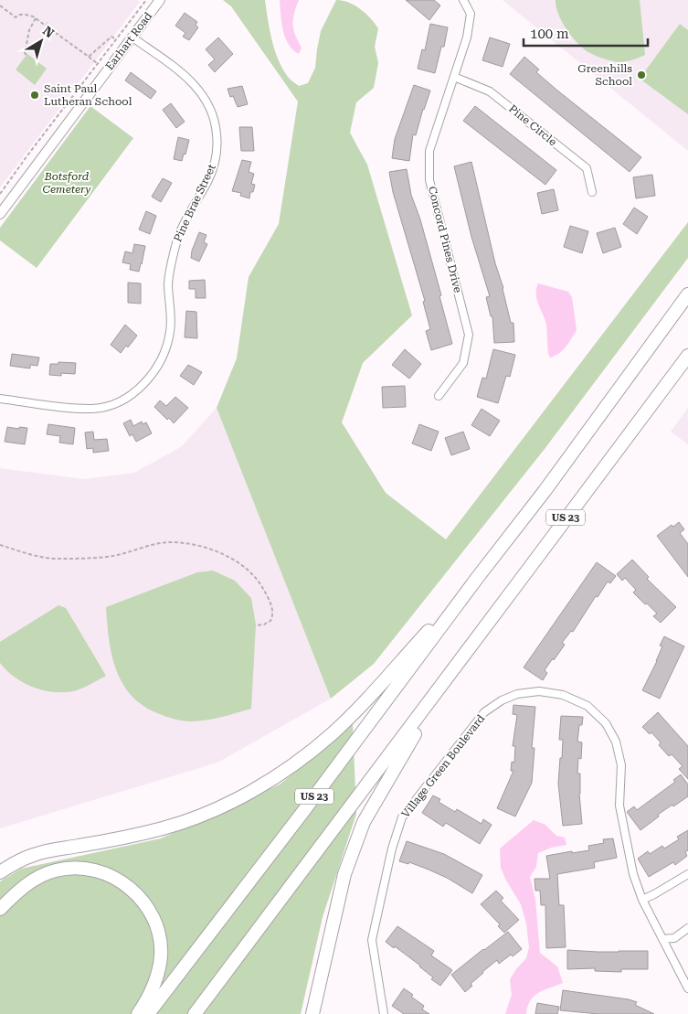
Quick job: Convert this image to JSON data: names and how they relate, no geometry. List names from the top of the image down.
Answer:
{
  "streets": {
    "highway": ["US 23"],
    "street": [
      "Earhart Road",
      "Pine Circle",
      "Pine Brae Street",
      "Concord Pines Drive",
      "Village Green Boulevard"
    ]
  },
  "crossings": [
    ["Earhart Road", "Pine Brae Street"],
    ["Pine Circle", "Concord Pines Drive"]
  ],
  "parks": ["Botsford Cemetery"],
  "places": ["Greenhills School", "Saint Paul Lutheran School"],
  "scale_bar": "100 m",
  "north": "top right"
}
